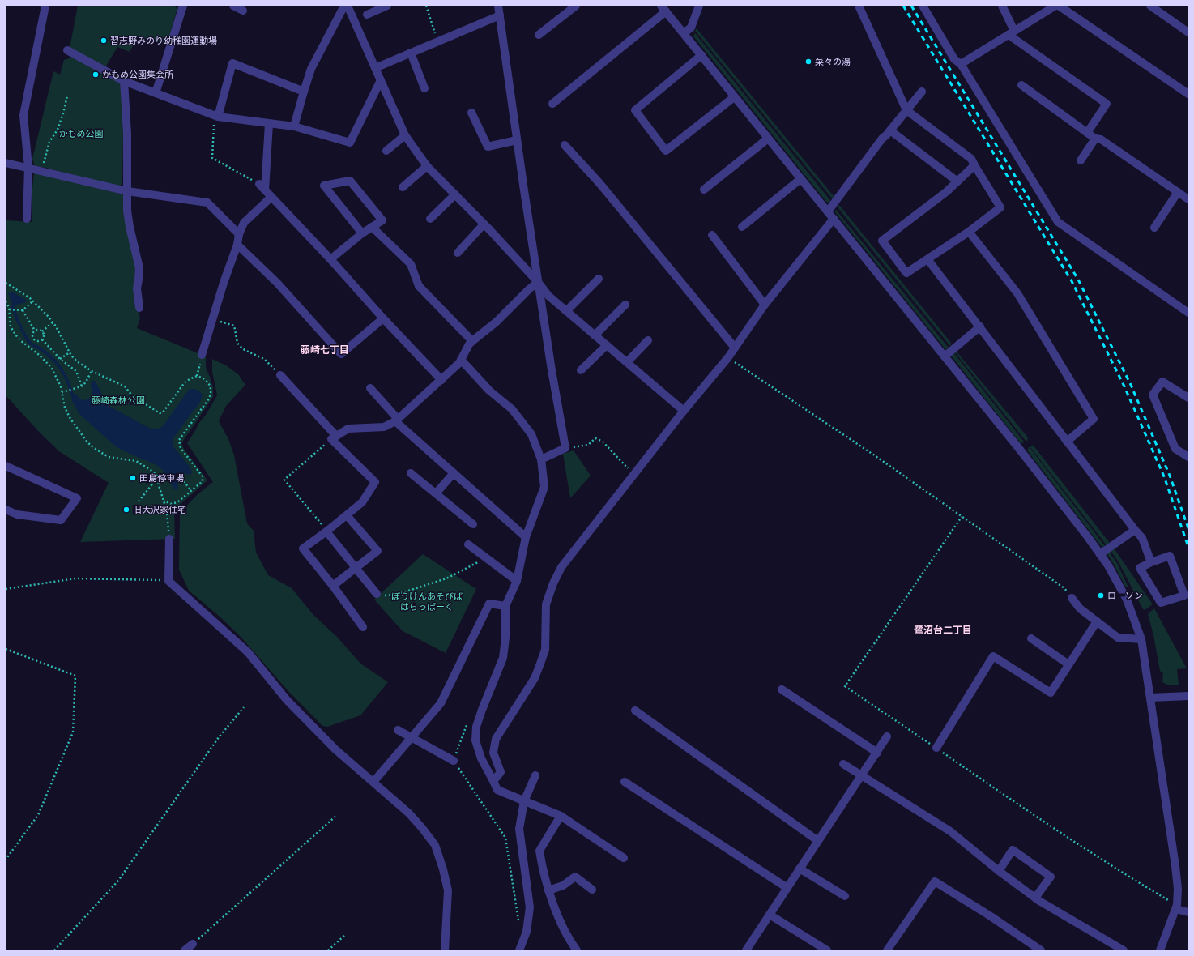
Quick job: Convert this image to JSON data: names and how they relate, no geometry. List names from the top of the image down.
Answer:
{
  "districts": ["藤崎七丁目", "鷺沼台二丁目"],
  "parks": ["かもめ公園", "藤崎森林公園", "ぼうけんあそびば はらっぱーく"],
  "places": [
    "習志野みのり幼稚園運動場",
    "菜々の湯",
    "かもめ公園集会所",
    "田島停車場",
    "旧大沢家住宅",
    "ローソン"
  ]
}
